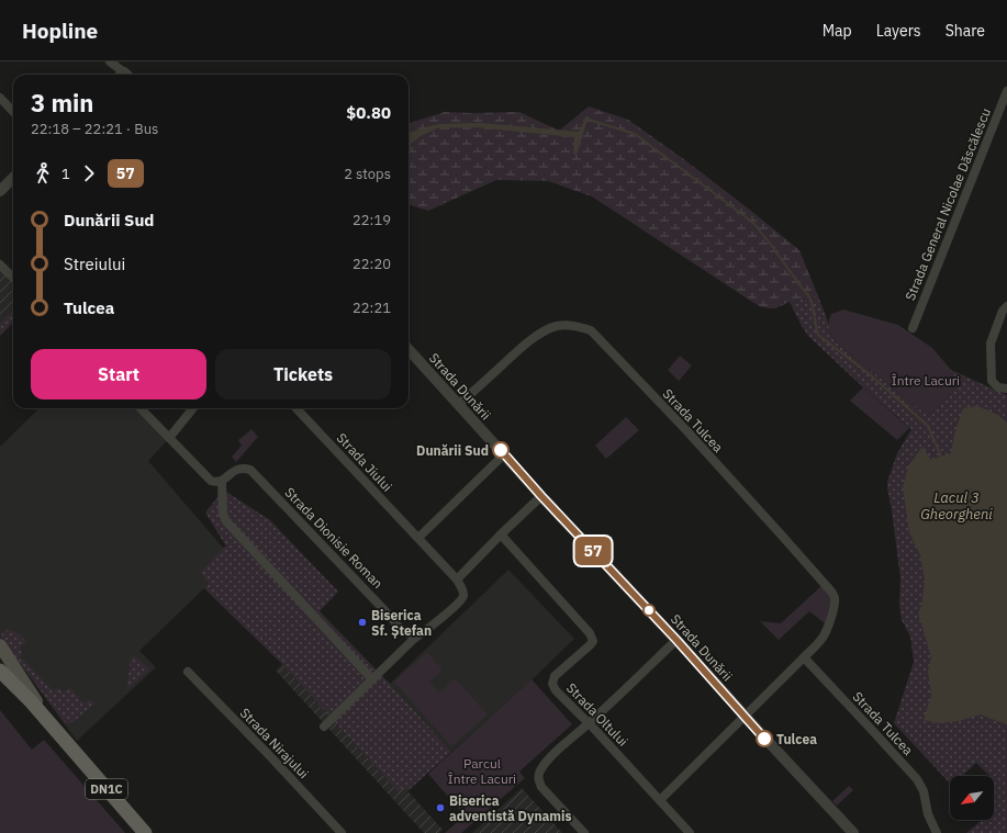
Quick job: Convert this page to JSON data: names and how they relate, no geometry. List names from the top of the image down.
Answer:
{
  "streets": {
    "main road": ["DN1C"],
    "street": [
      "Strada General Nicolae Dăscălescu",
      "Strada Dunării",
      "Strada Tulcea",
      "Strada Jiului",
      "Strada Dionisie Roman",
      "Strada Oltului",
      "Strada Nirajului"
    ]
  },
  "crossings": [
    ["Strada Dunării", "Strada Tulcea"],
    ["Strada Tulcea", "Strada Oltului"]
  ],
  "water": ["Lacul 3 Gheorgheni"],
  "parks": ["Între Lacuri", "Parcul Între Lacuri"],
  "places": [
    "Dunării Sud",
    "Biserica Sf. Ștefan",
    "Tulcea",
    "Biserica adventistă Dynamis"
  ],
  "lines": ["bus line 57"],
  "north": "bottom left",
  "page": {
    "header": "Hopline",
    "nav": ["Map", "Layers", "Share"],
    "on_map": "57",
    "heading": ["3 min", "22:18 – 22:21 · Bus", "$0.80"],
    "legs": ["1", "57", "2 stops"],
    "list": [
      {
        "name": "Dunării Sud",
        "value": "22:19"
      },
      {
        "name": "Streiului",
        "value": "22:20"
      },
      {
        "name": "Tulcea",
        "value": "22:21"
      }
    ],
    "buttons": ["Start", "Tickets"]
  }
}
